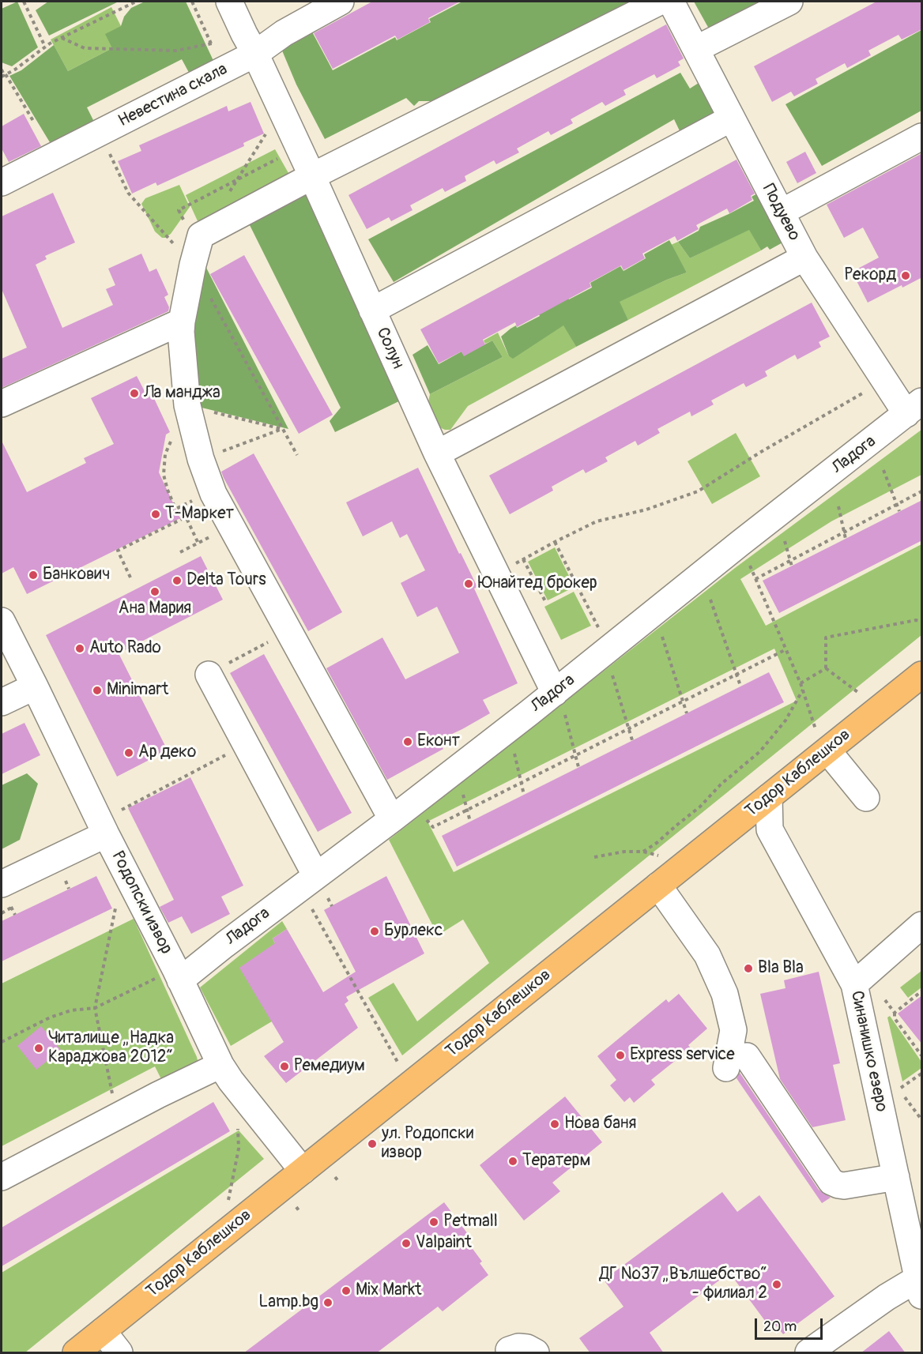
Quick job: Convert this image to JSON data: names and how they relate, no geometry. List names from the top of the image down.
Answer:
{
  "streets": {
    "main road": ["Тодор Каблешков"],
    "street": [
      "Невестина скала",
      "Подуево",
      "Солун",
      "Ладога",
      "Родопски извор",
      "Синанишко езеро"
    ]
  },
  "crossings": [
    ["Невестина скала", "Солун"],
    ["Подуево", "Ладога"],
    ["Солун", "Ладога"],
    ["Ладога", "Родопски извор"],
    ["Тодор Каблешков", "Родопски извор"],
    ["Тодор Каблешков", "Синанишко езеро"]
  ],
  "places": [
    "Рекорд",
    "Ла манджа",
    "Т-Маркет",
    "Банкович",
    "Delta Tours",
    "Юнайтед брокер",
    "Ана Мария",
    "Auto Rado",
    "Minimart",
    "Еконт",
    "Ар деко",
    "Бурлекс",
    "Bla Bla",
    "Читалище „Надка Караджова 2012“",
    "Express service",
    "Ремедиум",
    "Нова баня",
    "ул. Родопски извор",
    "Тератерм",
    "Petmall",
    "Valpaint",
    "ДГ №37 „Вълшебство“ - филиал 2",
    "Mix Markt",
    "Lamp.bg"
  ],
  "scale_bar": "20 m"
}
